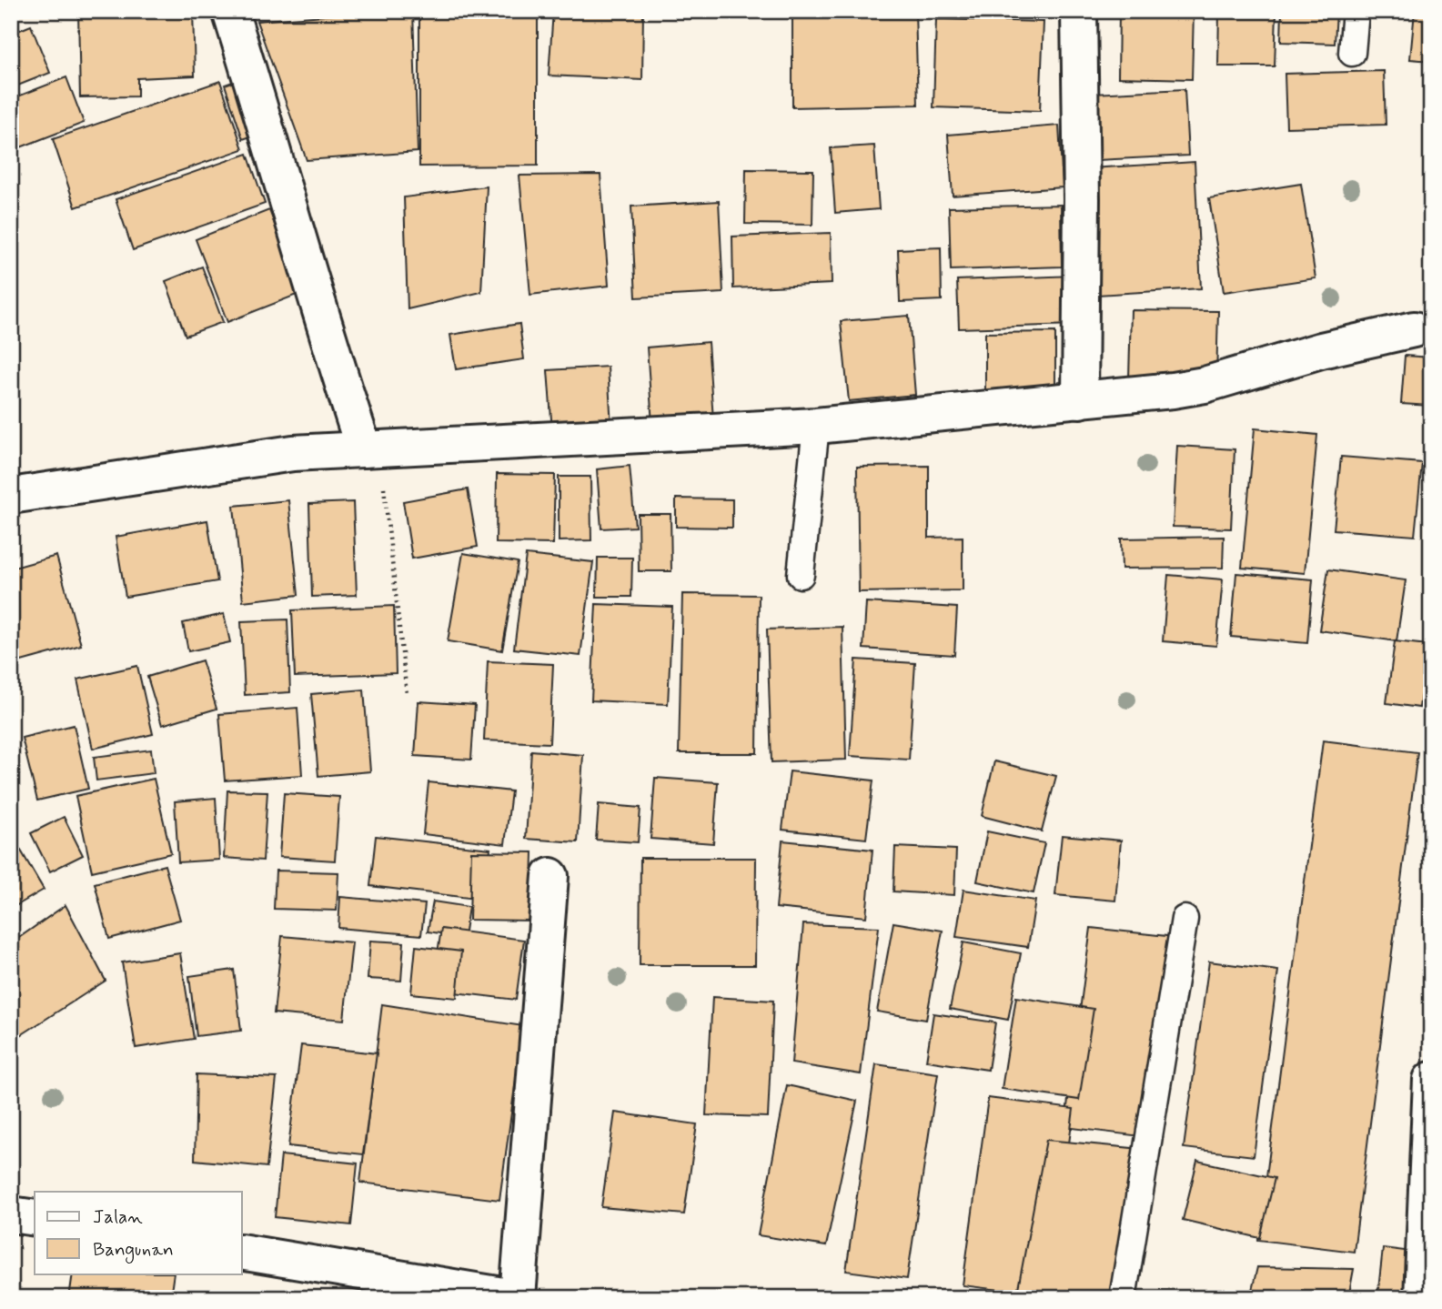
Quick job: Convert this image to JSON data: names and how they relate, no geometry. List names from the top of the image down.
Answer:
{
  "legend": ["Jalan", "Bangunan"]
}
